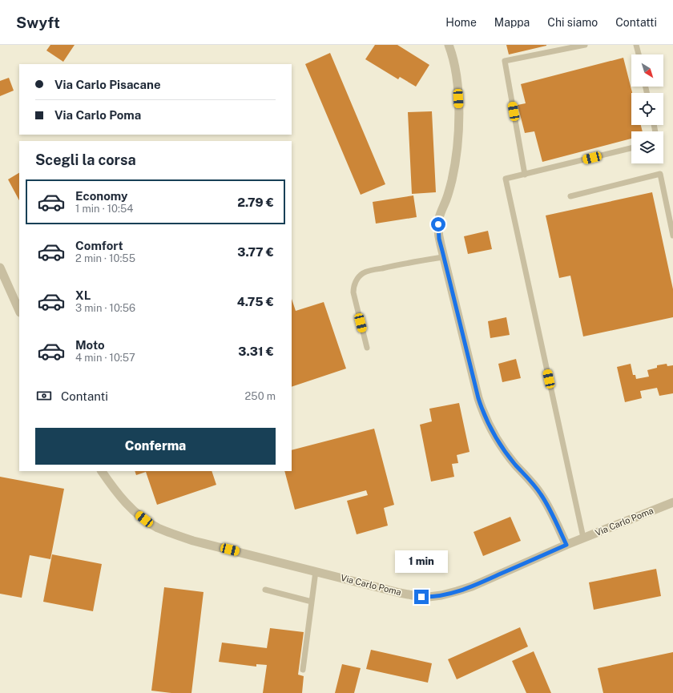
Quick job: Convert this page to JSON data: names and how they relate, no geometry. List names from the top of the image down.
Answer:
{
  "streets": {
    "street": ["Via Carlo Poma"]
  },
  "north": "bottom right",
  "page": {
    "header": "Swyft",
    "nav": [
      "Home",
      "Mappa",
      "Chi siamo",
      "Contatti"
    ],
    "banner": ["Via Carlo Pisacane", "Via Carlo Poma"],
    "heading": "Scegli la corsa",
    "list": [
      {
        "name": "Economy",
        "note": "1 min · 10:54",
        "value": "2.79 €"
      },
      {
        "name": "Comfort",
        "note": "2 min · 10:55",
        "value": "3.77 €"
      },
      {
        "name": "XL",
        "note": "3 min · 10:56",
        "value": "4.75 €"
      },
      {
        "name": "Moto",
        "note": "4 min · 10:57",
        "value": "3.31 €"
      }
    ],
    "pay": ["Contanti", "250 m"],
    "buttons": "Conferma",
    "bubble": "1 min"
  }
}
